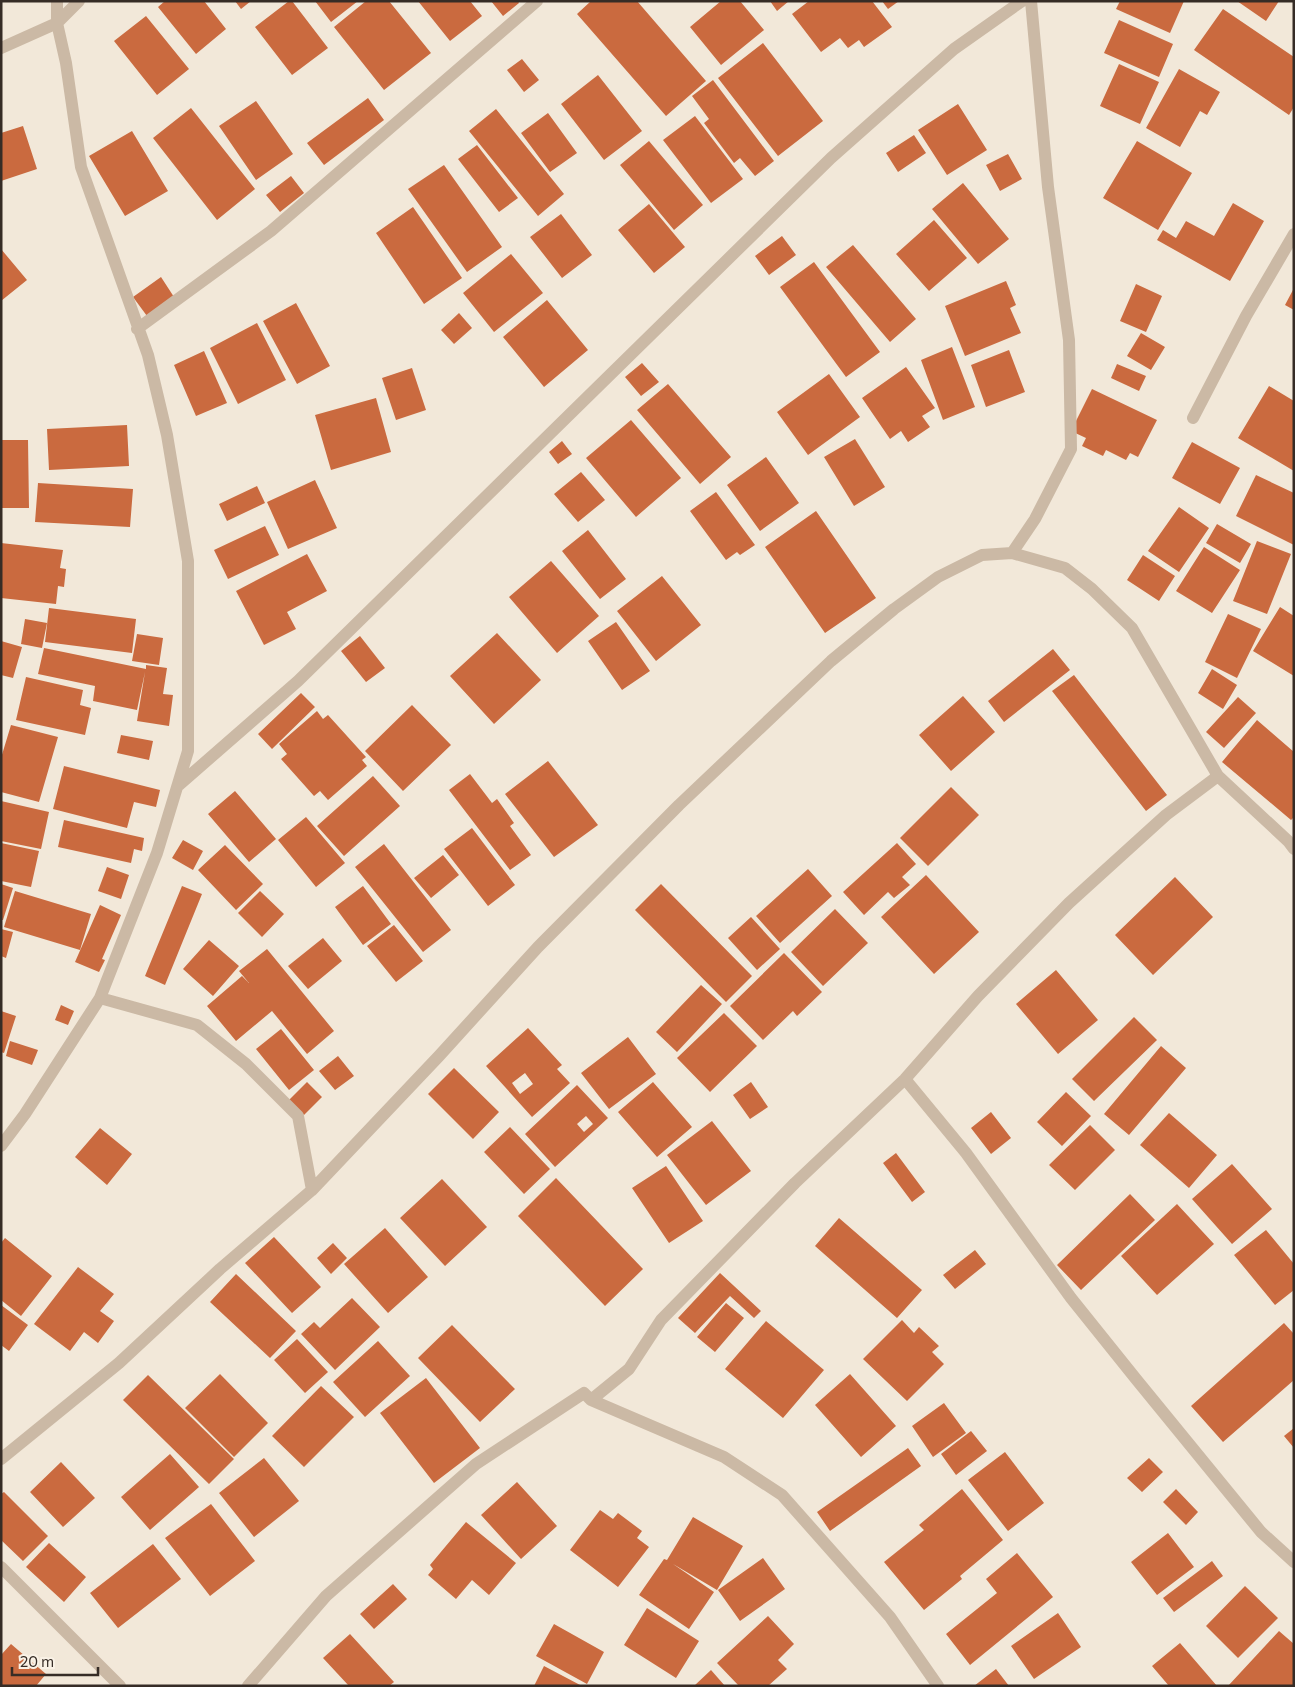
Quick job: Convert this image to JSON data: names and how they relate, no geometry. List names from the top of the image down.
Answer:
{
  "scale_bar": "20 m"
}
